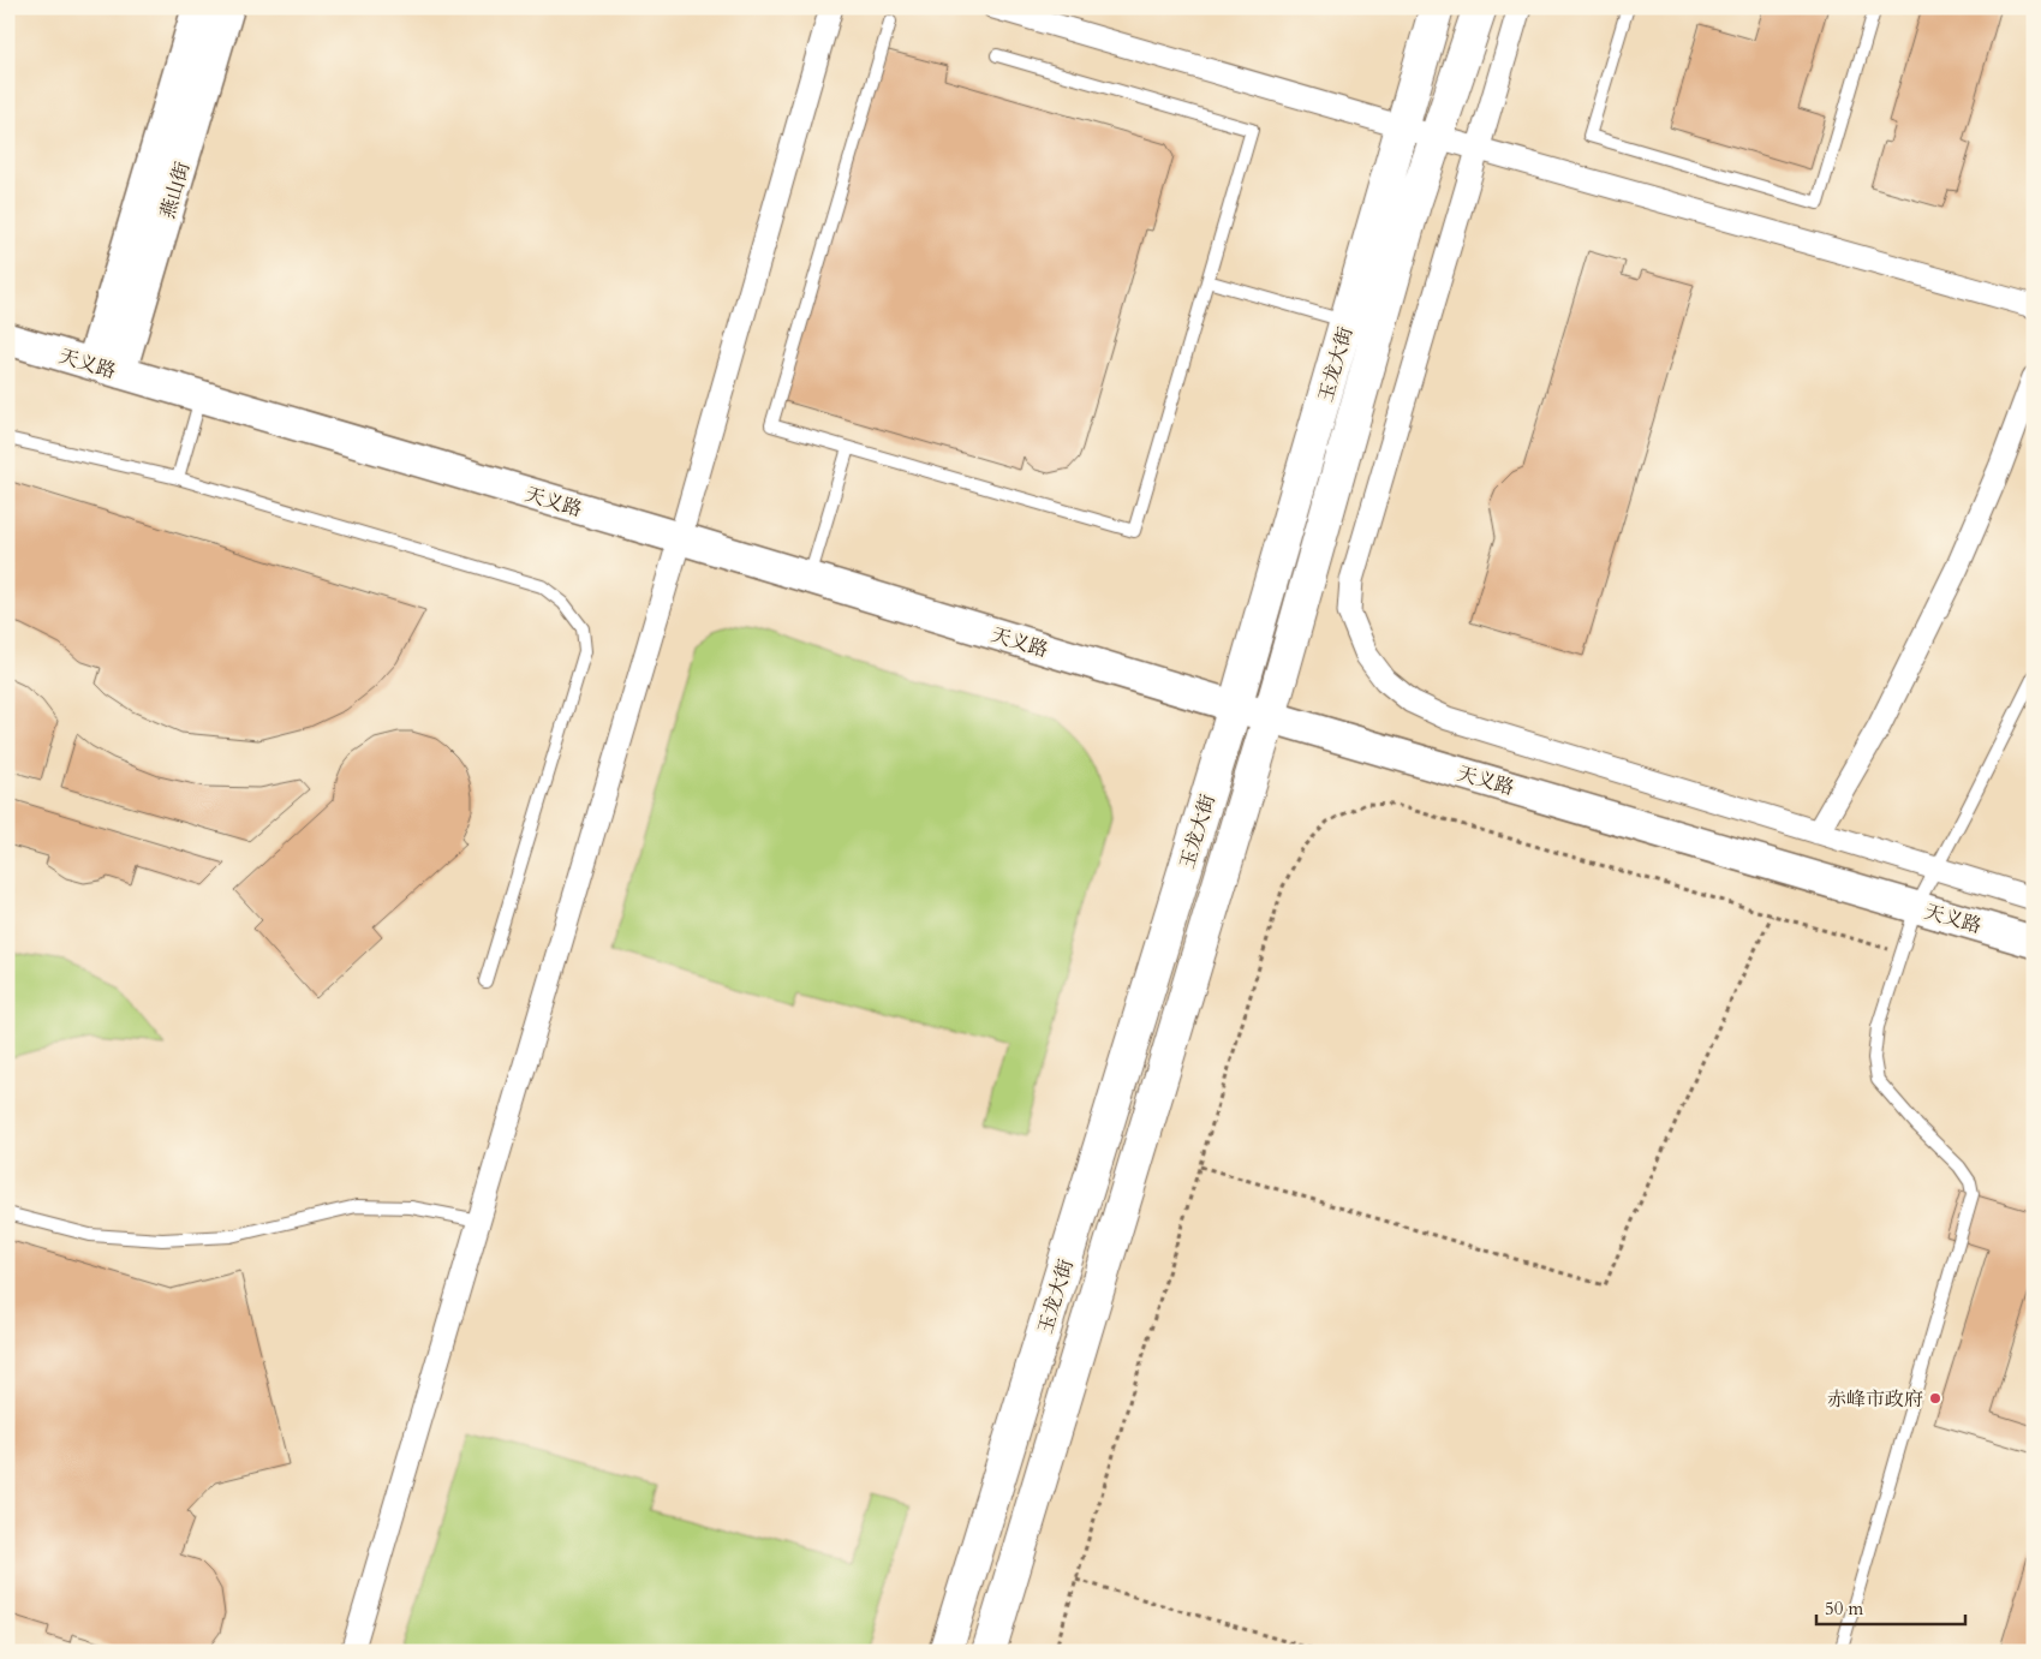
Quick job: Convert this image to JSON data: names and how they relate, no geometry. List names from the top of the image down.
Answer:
{
  "streets": {
    "main road": ["燕山街", "天义路", "玉龙大街"]
  },
  "crossings": [
    ["燕山街", "天义路"],
    ["天义路", "玉龙大街"]
  ],
  "places": ["赤峰市政府"],
  "scale_bar": "50 m"
}
